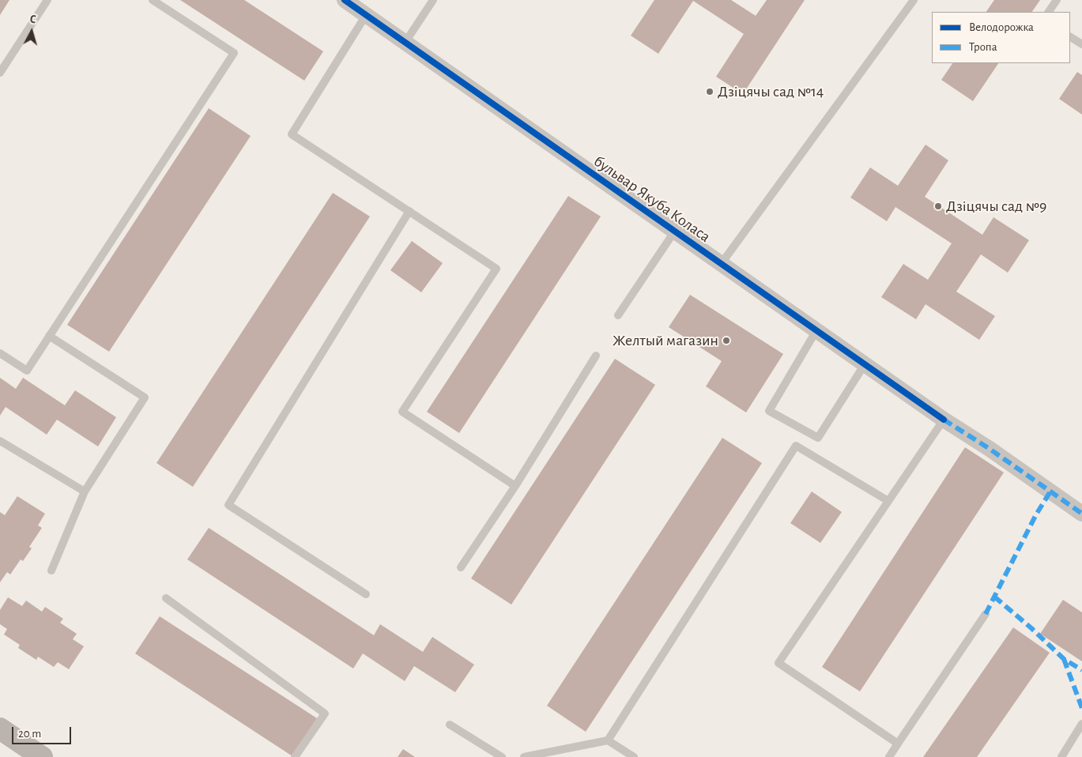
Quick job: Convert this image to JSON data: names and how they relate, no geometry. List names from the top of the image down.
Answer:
{
  "streets": {
    "street": ["бульвар Якуба Коласа"]
  },
  "places": ["Дзіцячы сад №14", "Дзіцячы сад №9", "Желтый магазин"],
  "legend": ["Велодорожка", "Тропа"],
  "scale_bar": "20 m",
  "north": "top"
}
